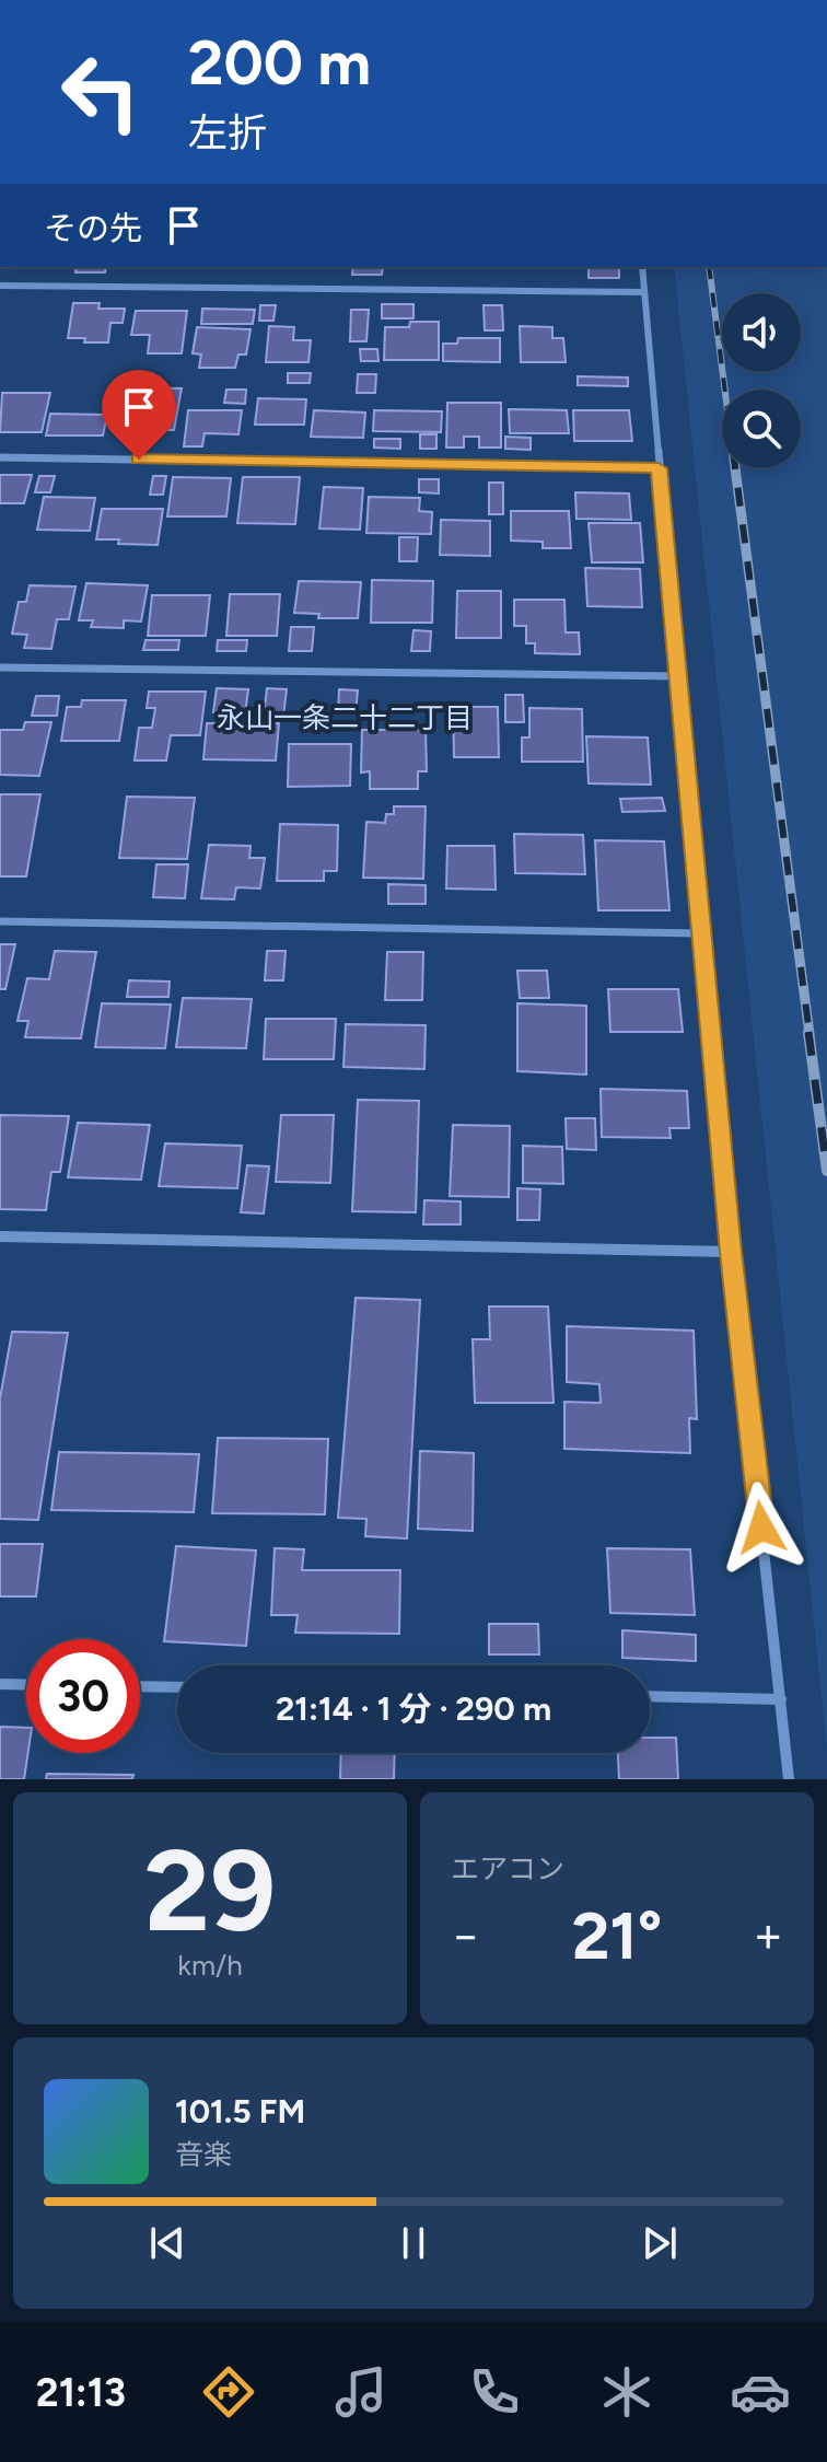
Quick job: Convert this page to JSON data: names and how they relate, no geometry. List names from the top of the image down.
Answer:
{
  "districts": ["永山一条二十二丁目"],
  "page": {
    "turn": ["200 m", "左折"],
    "then": "その先",
    "limit": "30",
    "trip": "21:14 · 1 分 · 290 m",
    "tile": [
      ["29", "km/h"],
      "エアコン"
    ],
    "heat": ["−", "21°", "+"],
    "song": ["101.5 FM", "音楽"],
    "tabs": "21:13"
  }
}
